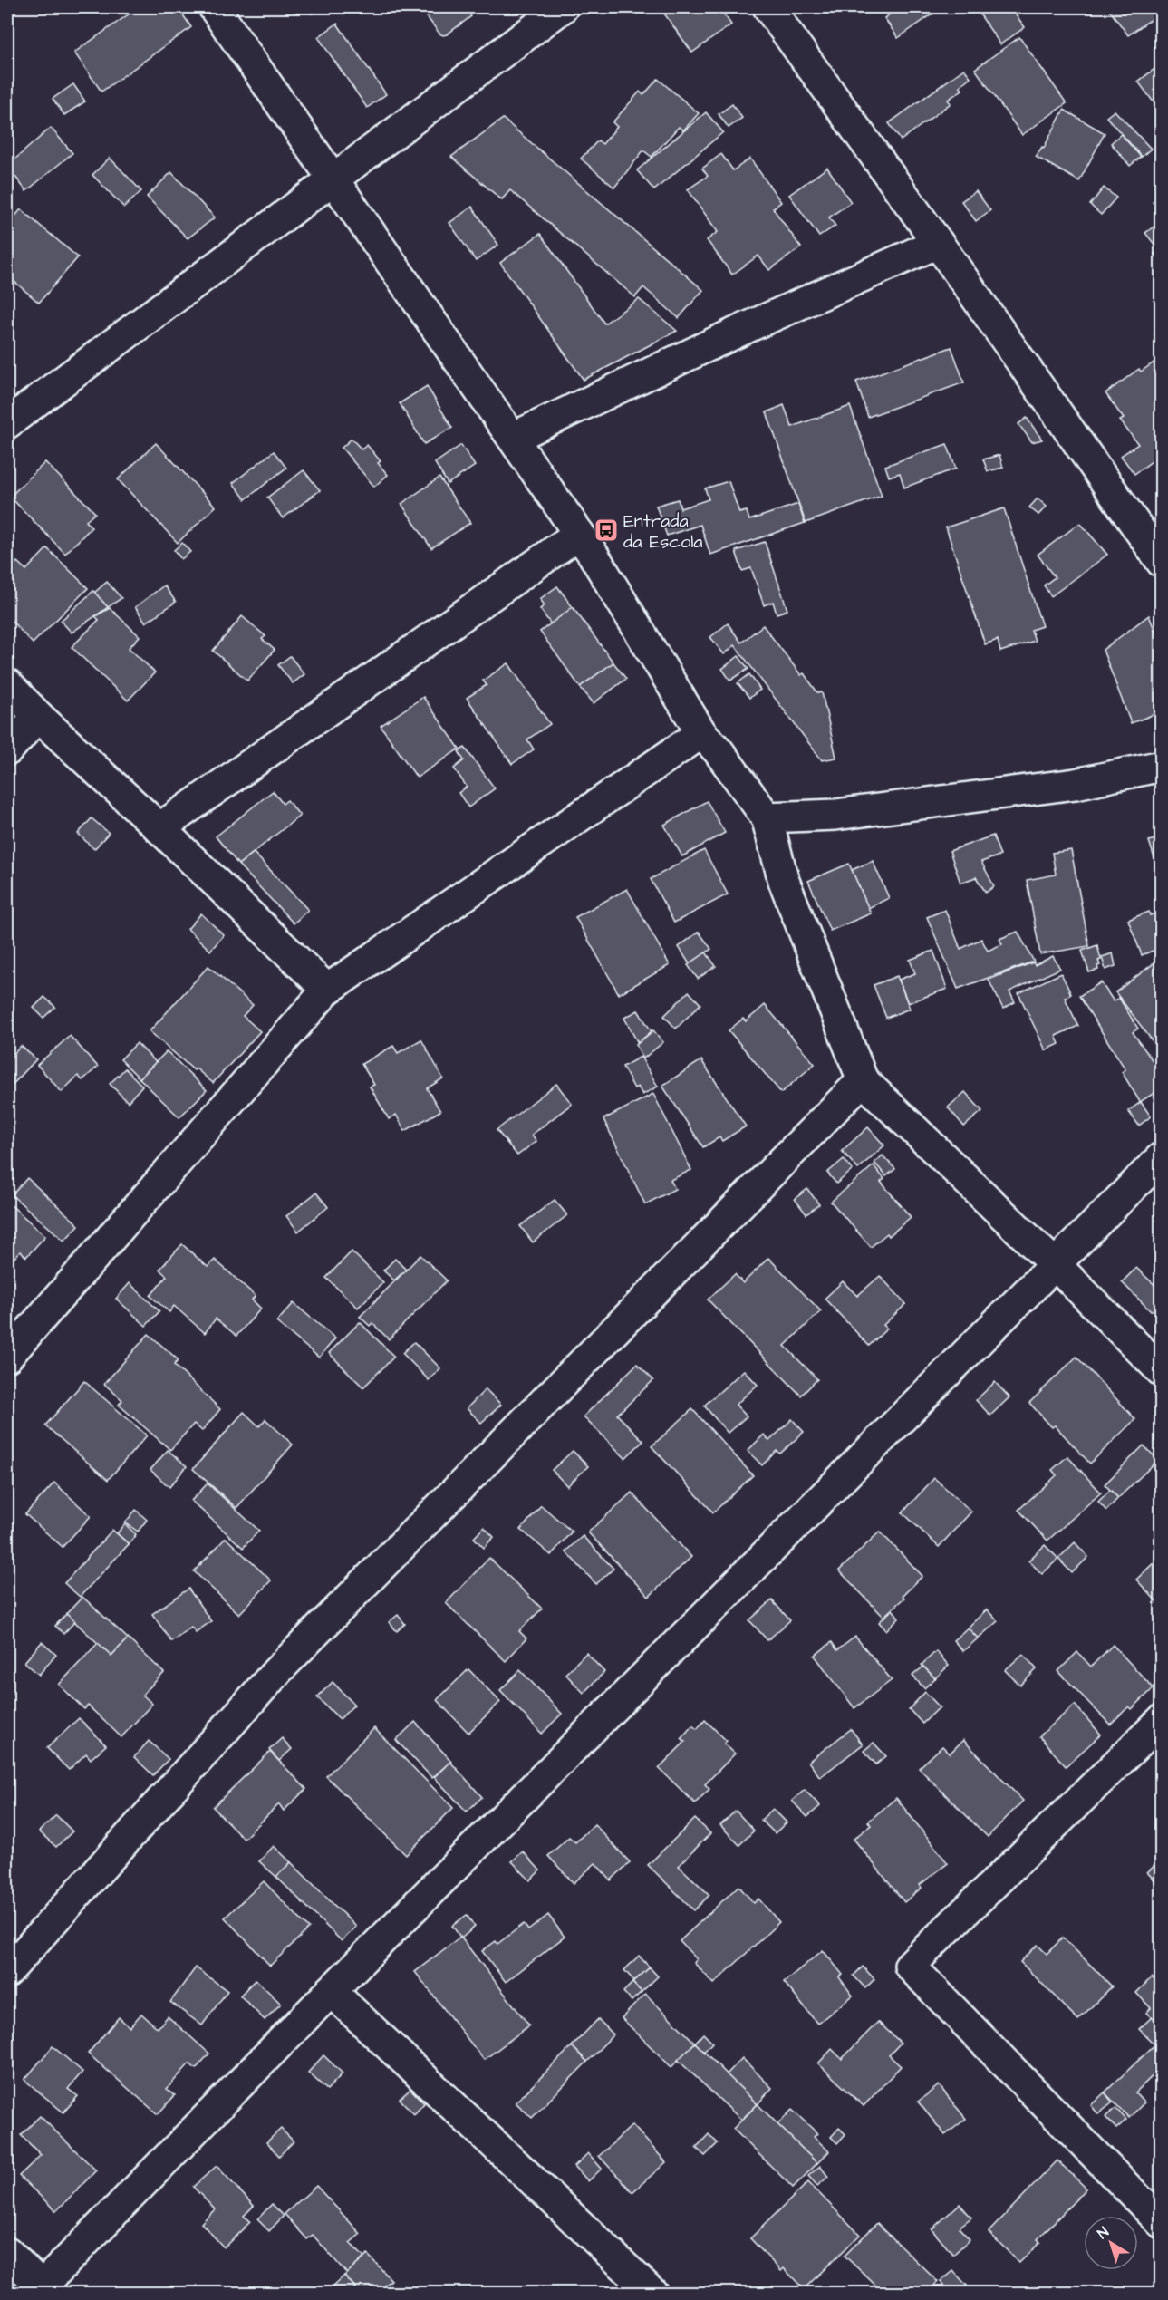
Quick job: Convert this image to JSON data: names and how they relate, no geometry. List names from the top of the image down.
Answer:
{
  "places": {
    "bus stop": ["Entrada da Escola"]
  },
  "north": "top left"
}
